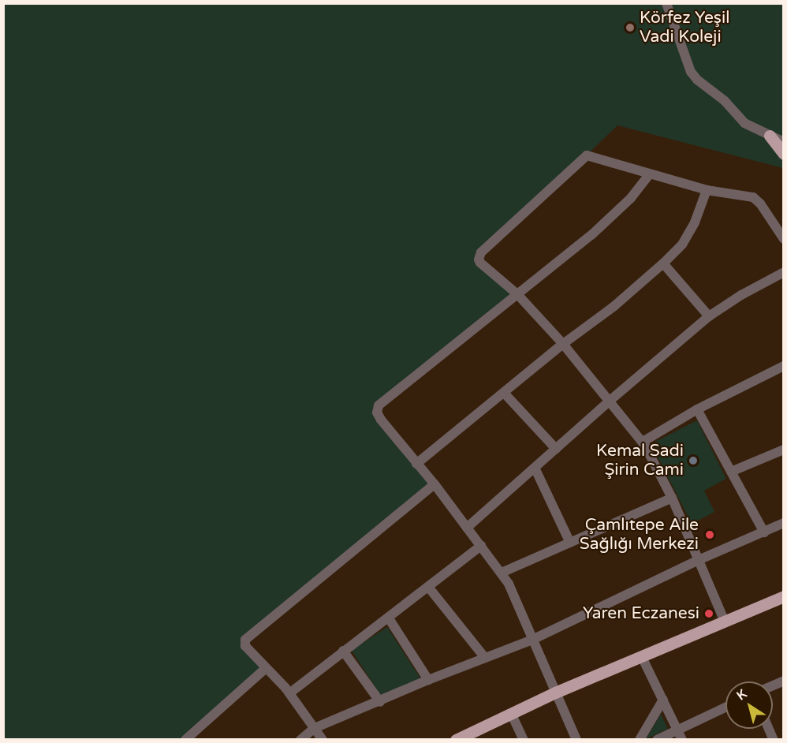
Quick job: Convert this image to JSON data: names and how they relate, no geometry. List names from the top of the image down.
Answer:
{
  "places": [
    "Körfez Yeşil Vadi Koleji",
    "Kemal Sadi Şirin Cami",
    "Çamlıtepe Aile Sağlığı Merkezi",
    "Yaren Eczanesi"
  ],
  "north": "top left"
}
